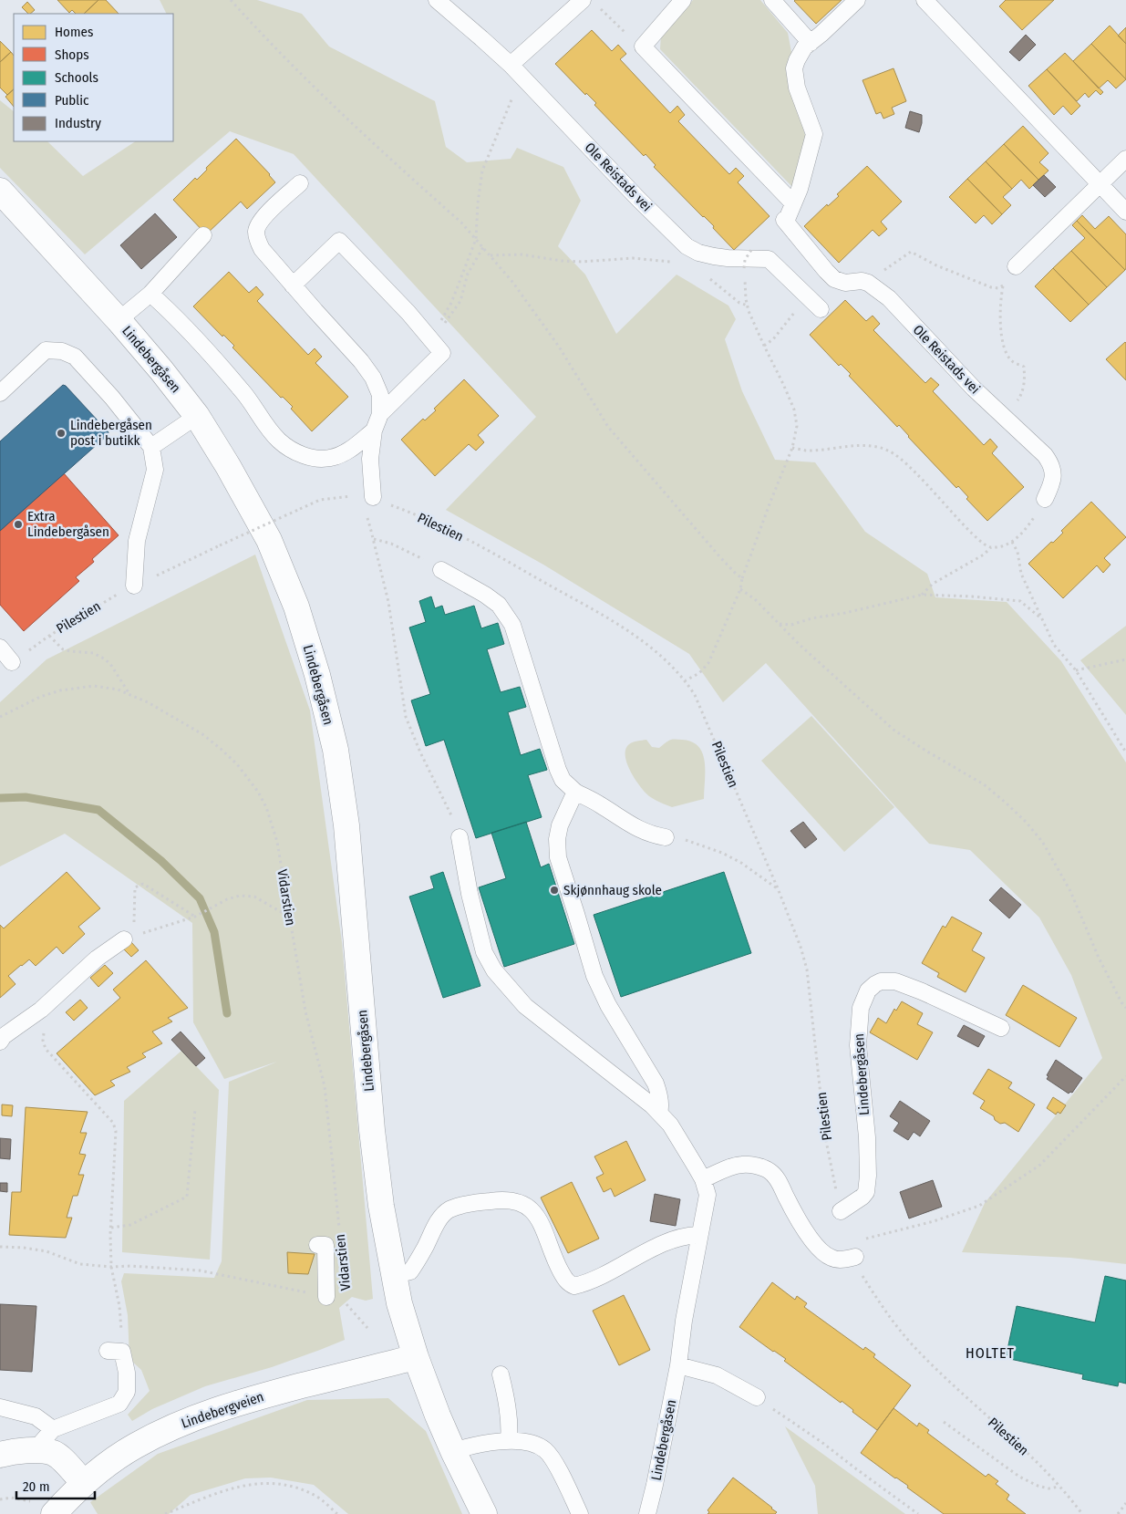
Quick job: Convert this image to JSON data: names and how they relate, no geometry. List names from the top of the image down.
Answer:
{
  "streets": {
    "street": ["Lindebergåsen", "Lindebergveien"],
    "lane": ["Ole Reistads vei"],
    "path": ["Pilestien", "Vidarstien"]
  },
  "crossings": [
    ["Lindebergåsen", "Pilestien"],
    ["Lindebergåsen", "Lindebergveien"]
  ],
  "districts": ["HOLTET"],
  "places": ["Lindebergåsen post i butikk", "Extra Lindebergåsen", "Skjønnhaug skole"],
  "legend": [
    "Homes",
    "Shops",
    "Schools",
    "Public",
    "Industry"
  ],
  "scale_bar": "20 m"
}
